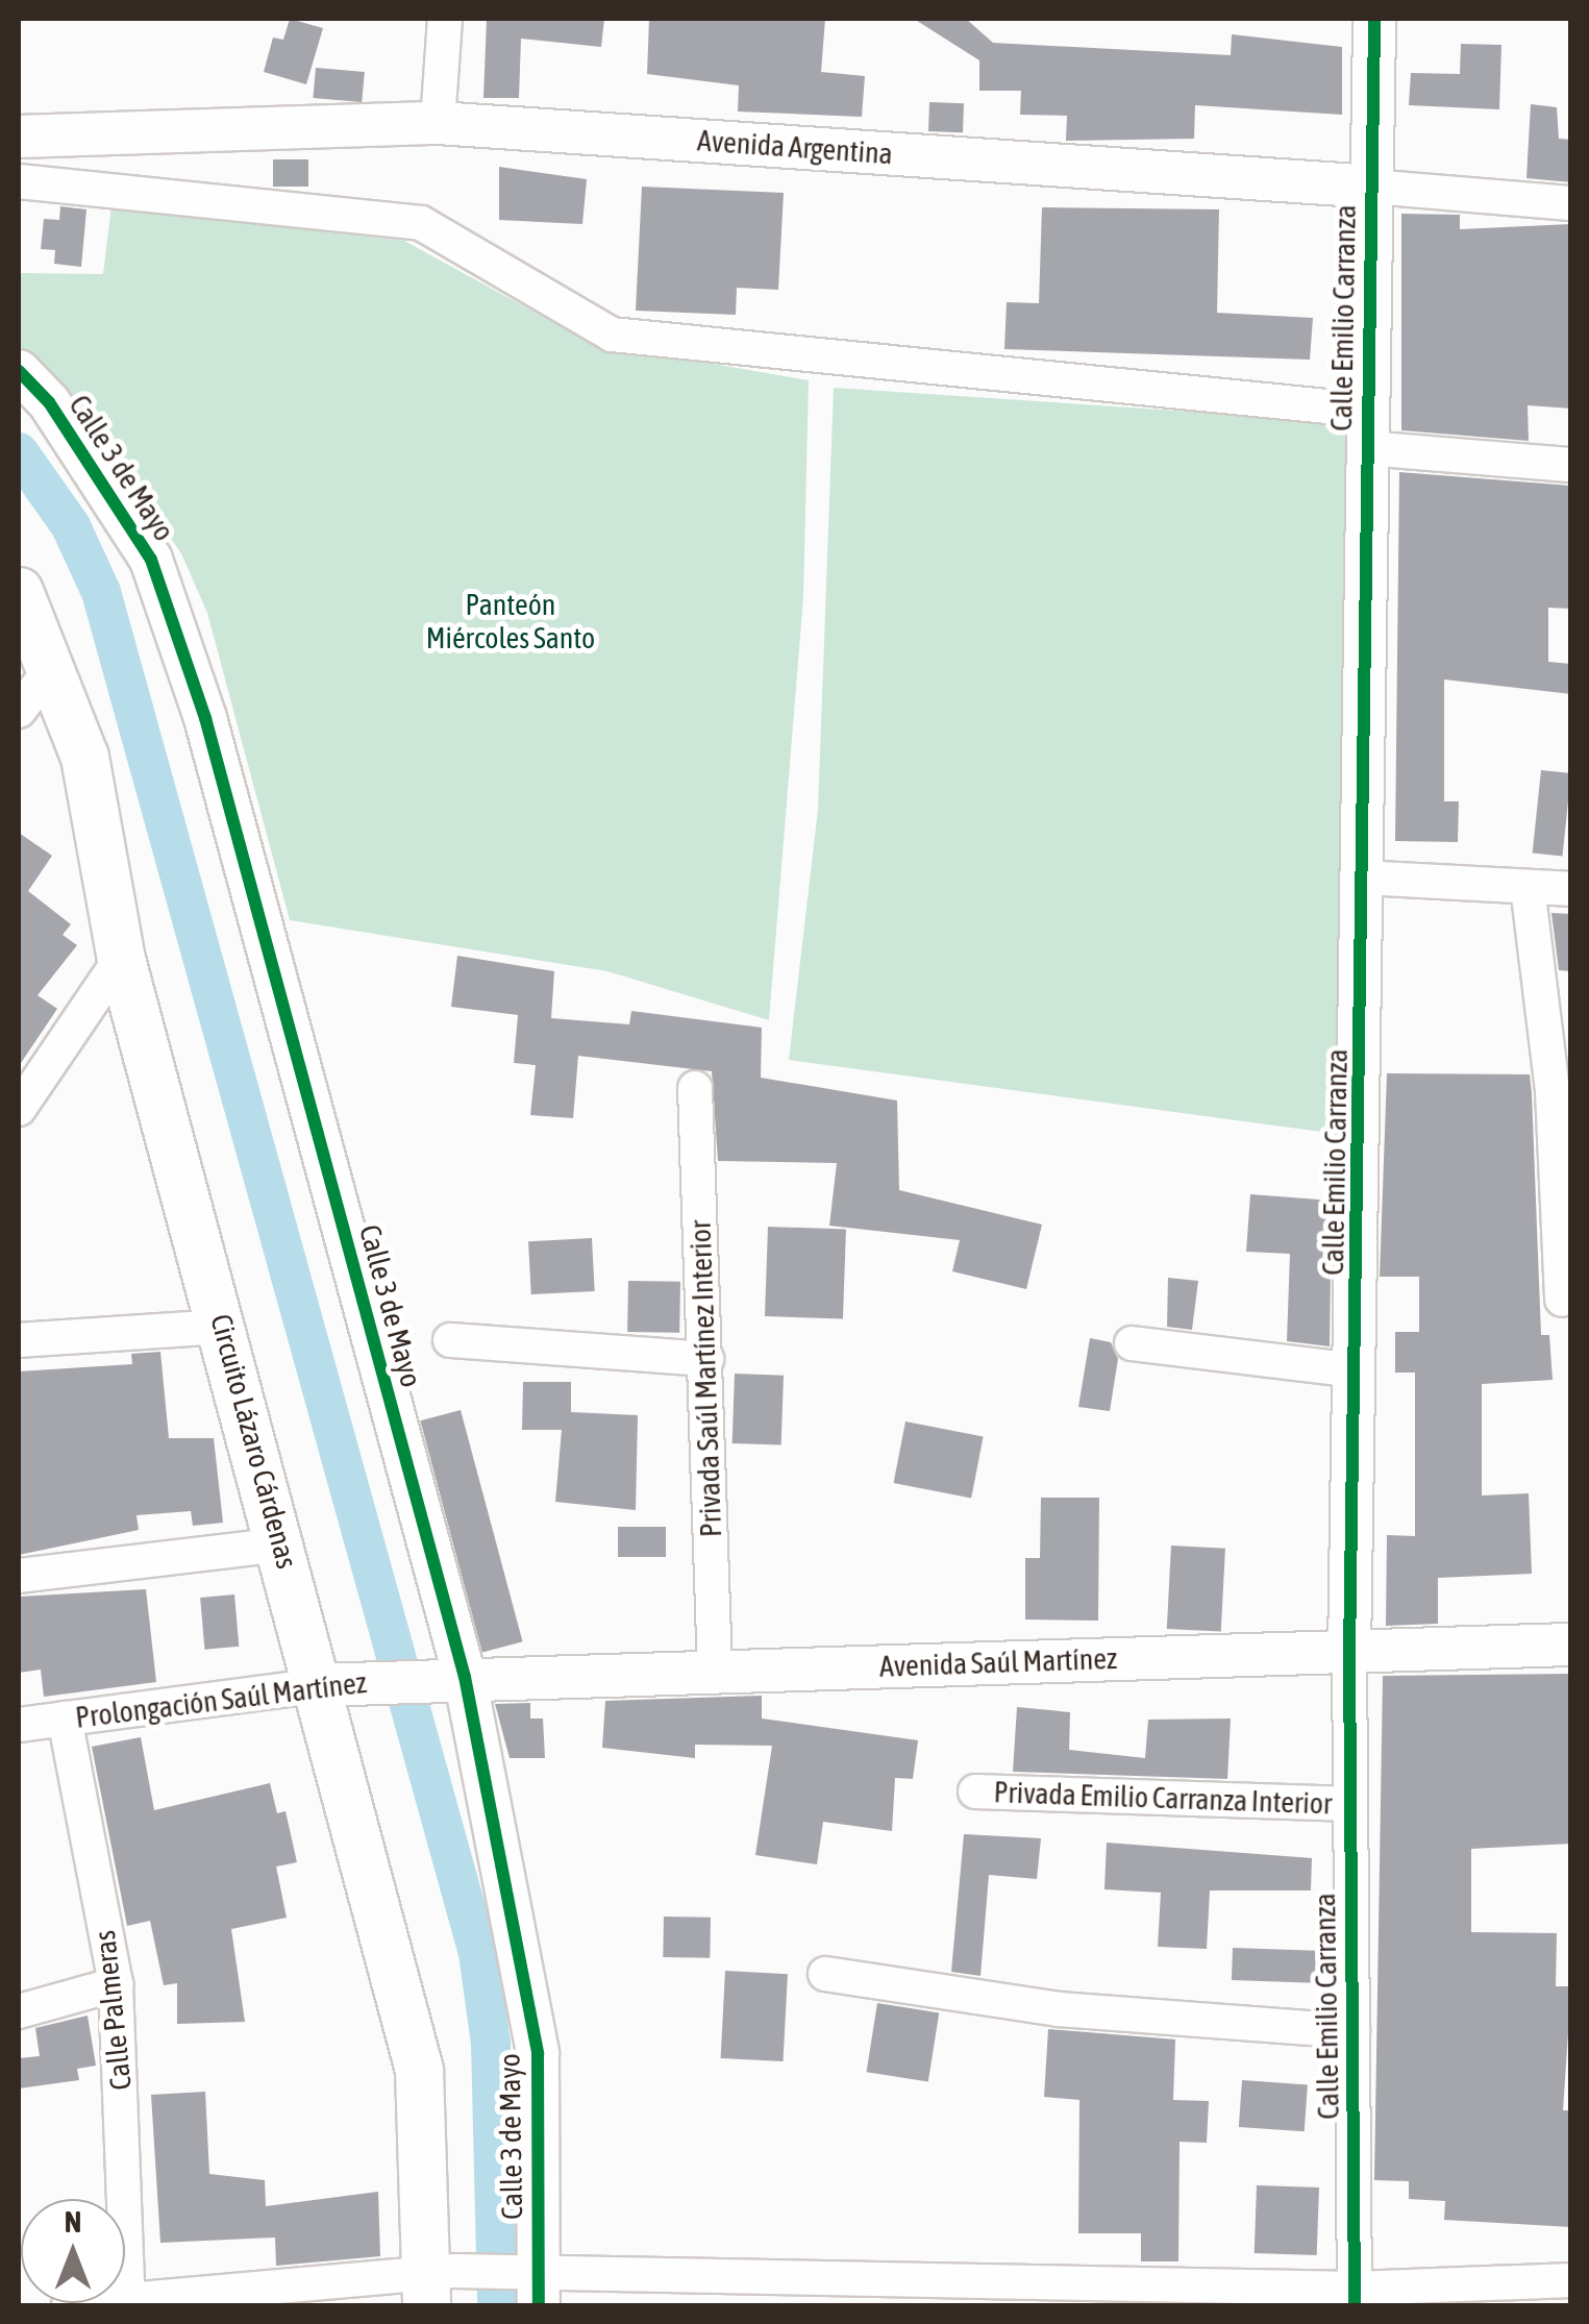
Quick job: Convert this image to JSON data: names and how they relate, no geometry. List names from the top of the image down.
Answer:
{
  "streets": {
    "main road": ["Circuito Lázaro Cárdenas"],
    "street": [
      "Avenida Argentina",
      "Calle Emilio Carranza",
      "Calle 3 de Mayo",
      "Privada Saúl Martínez Interior",
      "Avenida Saúl Martínez",
      "Prolongación Saúl Martínez",
      "Privada Emilio Carranza Interior",
      "Calle Palmeras"
    ]
  },
  "crossings": [
    ["Avenida Argentina", "Calle Emilio Carranza"],
    ["Calle Emilio Carranza", "Avenida Saúl Martínez"],
    ["Calle Emilio Carranza", "Privada Emilio Carranza Interior"],
    ["Calle 3 de Mayo", "Avenida Saúl Martínez"],
    ["Calle 3 de Mayo", "Prolongación Saúl Martínez"],
    ["Privada Saúl Martínez Interior", "Avenida Saúl Martínez"],
    ["Circuito Lázaro Cárdenas", "Prolongación Saúl Martínez"],
    ["Avenida Saúl Martínez", "Prolongación Saúl Martínez"],
    ["Prolongación Saúl Martínez", "Calle Palmeras"]
  ],
  "parks": ["Panteón Miércoles Santo"],
  "north": "top"
}
